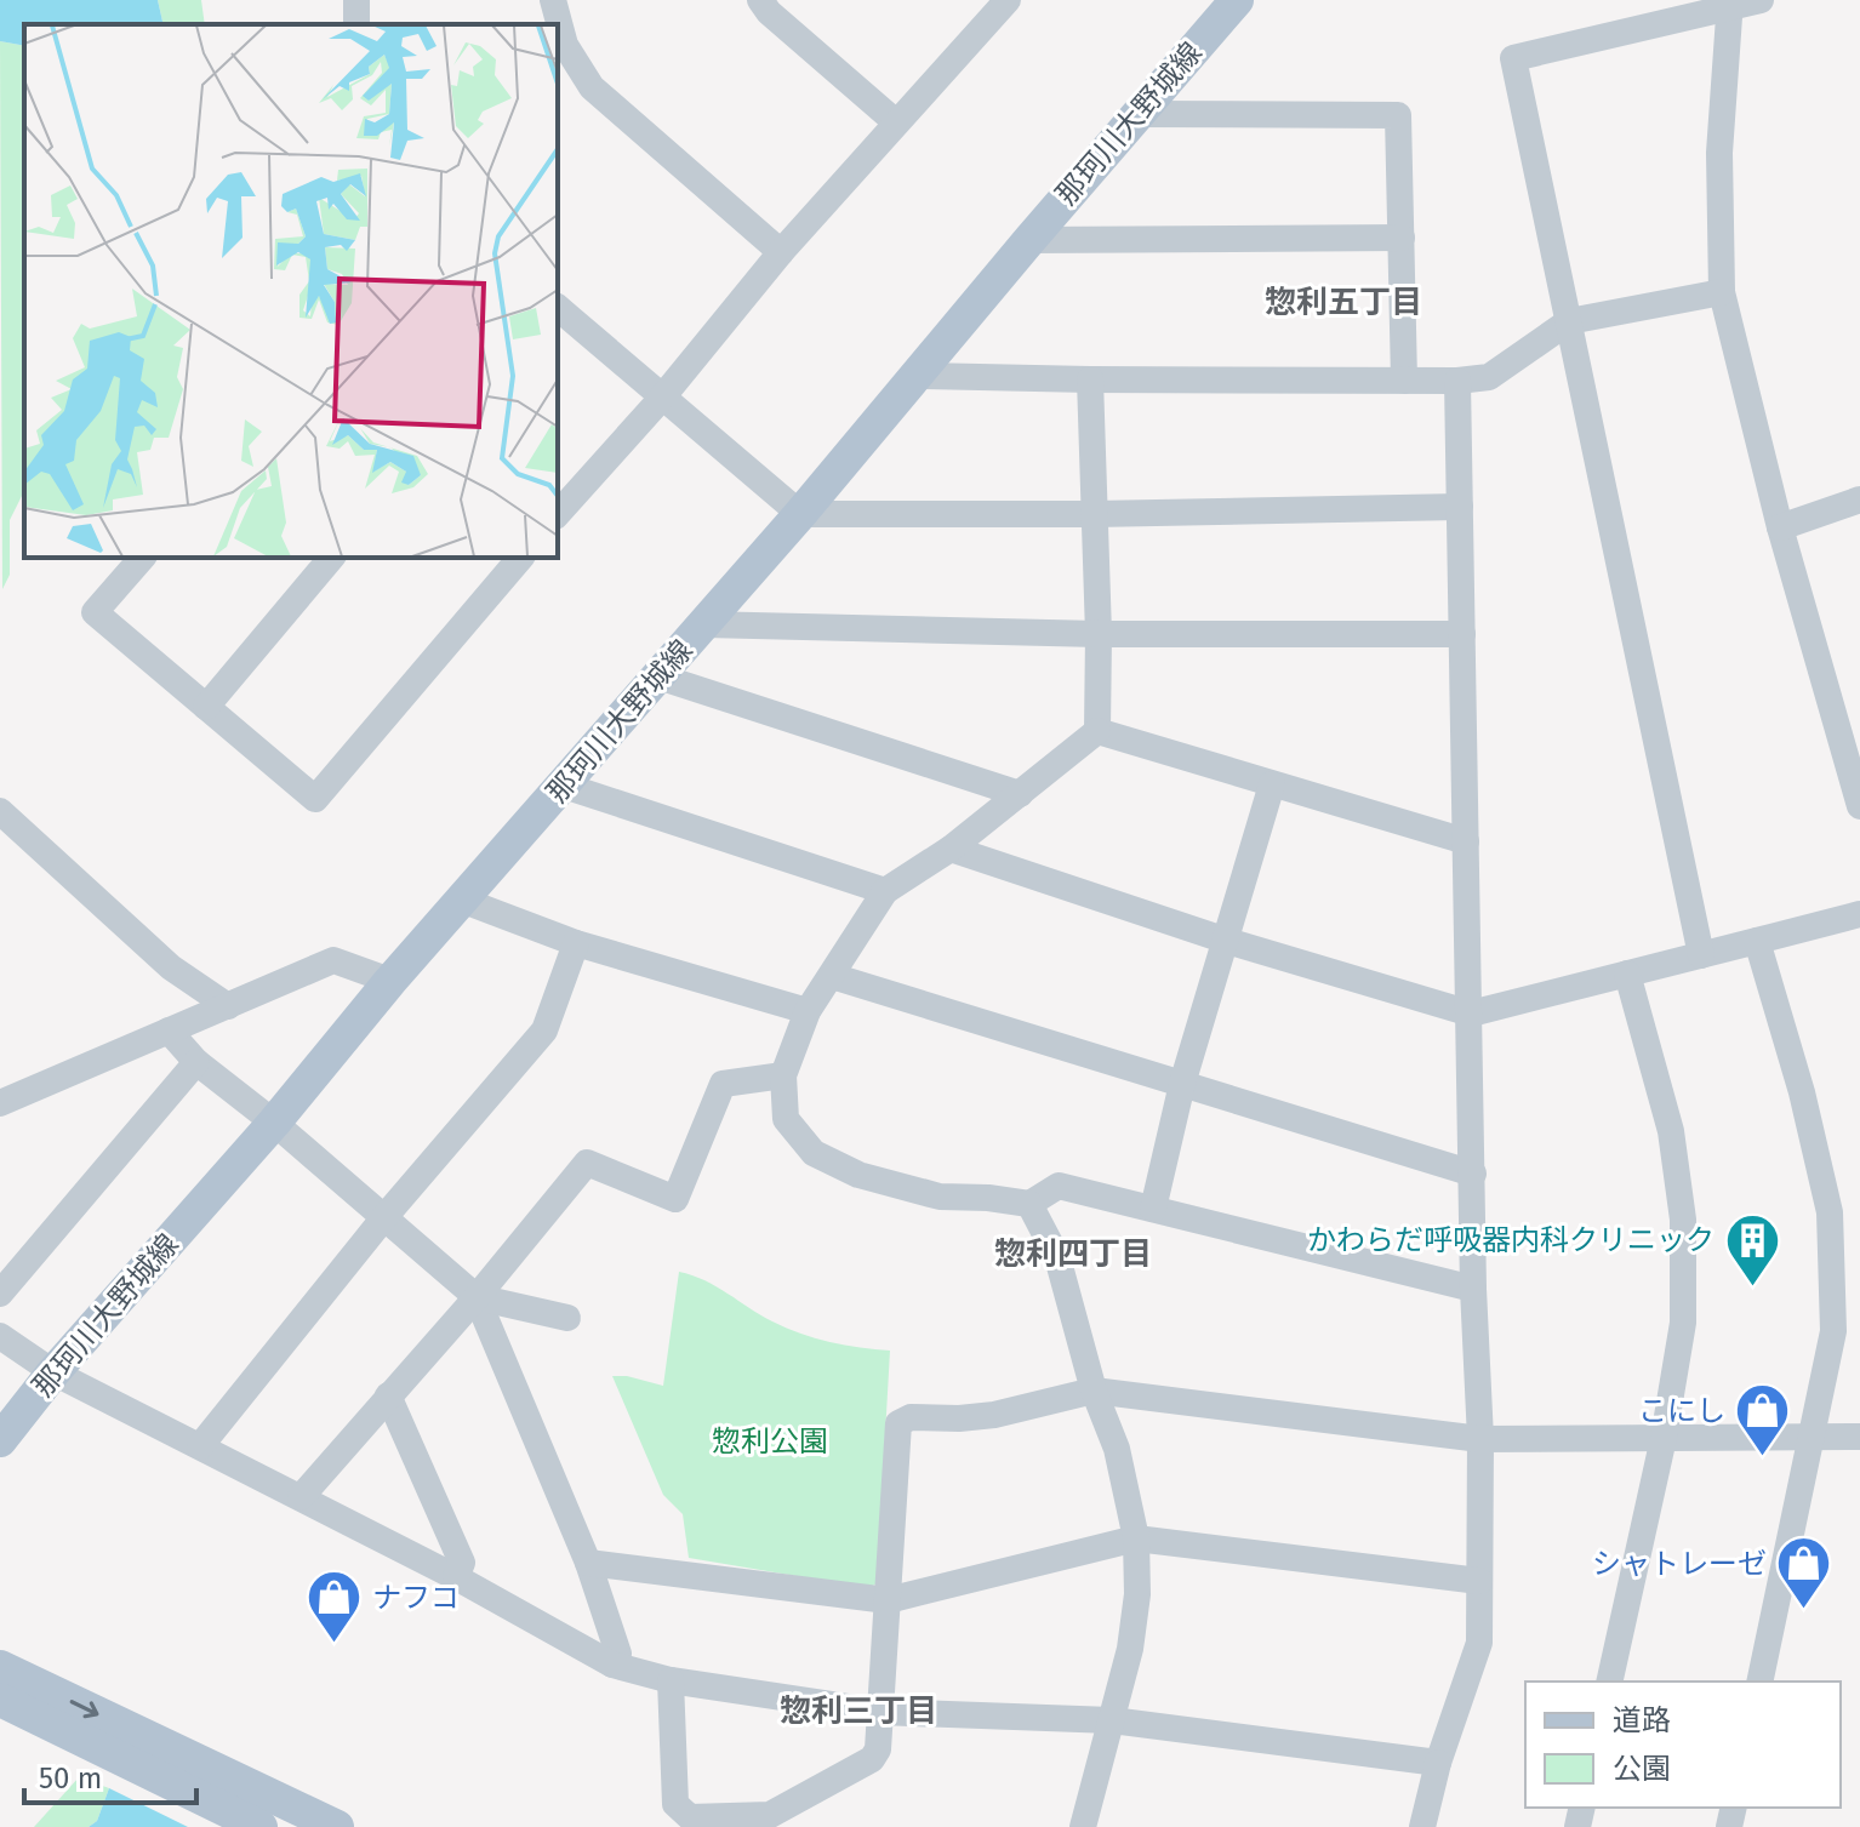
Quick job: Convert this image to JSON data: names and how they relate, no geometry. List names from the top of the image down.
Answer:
{
  "streets": {
    "main road": ["那珂川大野城線"]
  },
  "districts": ["惣利五丁目", "惣利四丁目", "惣利三丁目"],
  "parks": ["惣利公園"],
  "places": {
    "building": ["かわらだ呼吸器内科クリニック"],
    "shop": ["こにし", "シャトレーゼ", "ナフコ"]
  },
  "legend": ["道路", "公園"],
  "scale_bar": "50 m"
}
